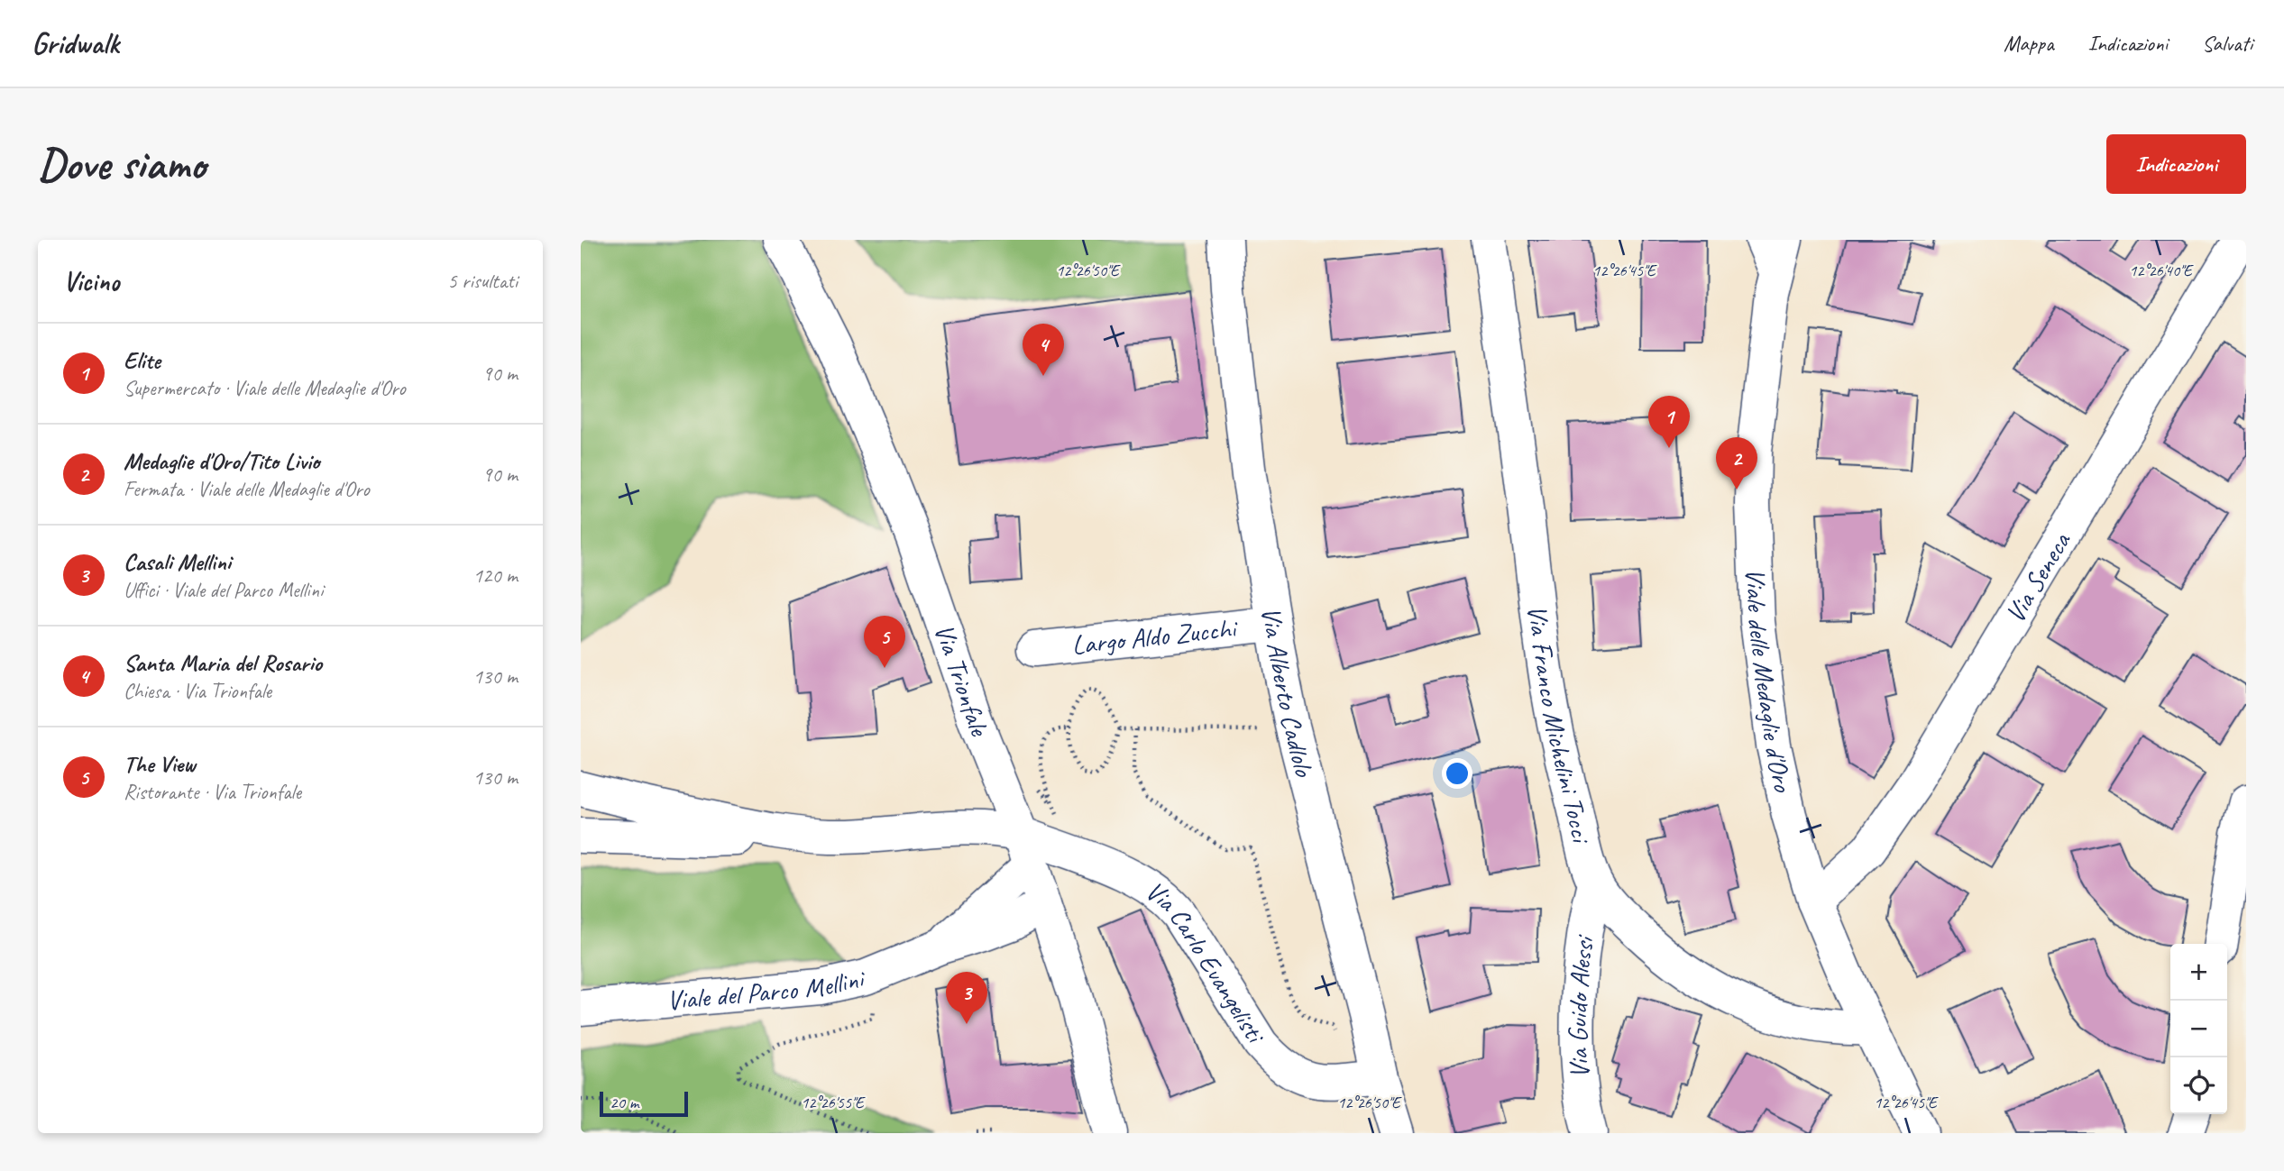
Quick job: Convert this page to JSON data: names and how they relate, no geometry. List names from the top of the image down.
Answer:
{
  "streets": {
    "street": [
      "Via Seneca",
      "Largo Aldo Zucchi",
      "Viale delle Medaglie d'Oro",
      "Via Trionfale",
      "Via Alberto Cadlolo",
      "Via Franco Michelini Tocci",
      "Via Carlo Evangelisti",
      "Viale del Parco Mellini",
      "Via Guido Alessi"
    ]
  },
  "crossings": [
    ["Via Seneca", "Viale delle Medaglie d'Oro"],
    ["Largo Aldo Zucchi", "Via Alberto Cadlolo"],
    ["Viale delle Medaglie d'Oro", "Via Franco Michelini Tocci"],
    ["Via Trionfale", "Via Carlo Evangelisti"],
    ["Via Trionfale", "Viale del Parco Mellini"],
    ["Via Alberto Cadlolo", "Via Carlo Evangelisti"],
    ["Via Franco Michelini Tocci", "Via Guido Alessi"],
    ["Via Carlo Evangelisti", "Viale del Parco Mellini"]
  ],
  "scale_bar": "20 m",
  "page": {
    "header": "Gridwalk",
    "nav": ["Mappa", "Indicazioni", "Salvati"],
    "buttons": "Indicazioni",
    "title": "Dove siamo",
    "heading": ["Vicino", "5 risultati"],
    "list": [
      {
        "mark": "1",
        "name": "Elite",
        "note": "Supermercato · Viale delle Medaglie d'Oro",
        "value": "90 m"
      },
      {
        "mark": "2",
        "name": "Medaglie d'Oro/Tito Livio",
        "note": "Fermata · Viale delle Medaglie d'Oro",
        "value": "90 m"
      },
      {
        "mark": "3",
        "name": "Casali Mellini",
        "note": "Uffici · Viale del Parco Mellini",
        "value": "120 m"
      },
      {
        "mark": "4",
        "name": "Santa Maria del Rosario",
        "note": "Chiesa · Via Trionfale",
        "value": "130 m"
      },
      {
        "mark": "5",
        "name": "The View",
        "note": "Ristorante · Via Trionfale",
        "value": "130 m"
      }
    ],
    "pins": [
      "4",
      "1",
      "2",
      "5",
      "3"
    ],
    "map_buttons": ["+", "−"],
    "scale": "20 m"
  },
  "coordinates": [
    "12°26'50\"E",
    "12°26'45\"E",
    "12°26'40\"E",
    "12°26'55\"E"
  ]
}
